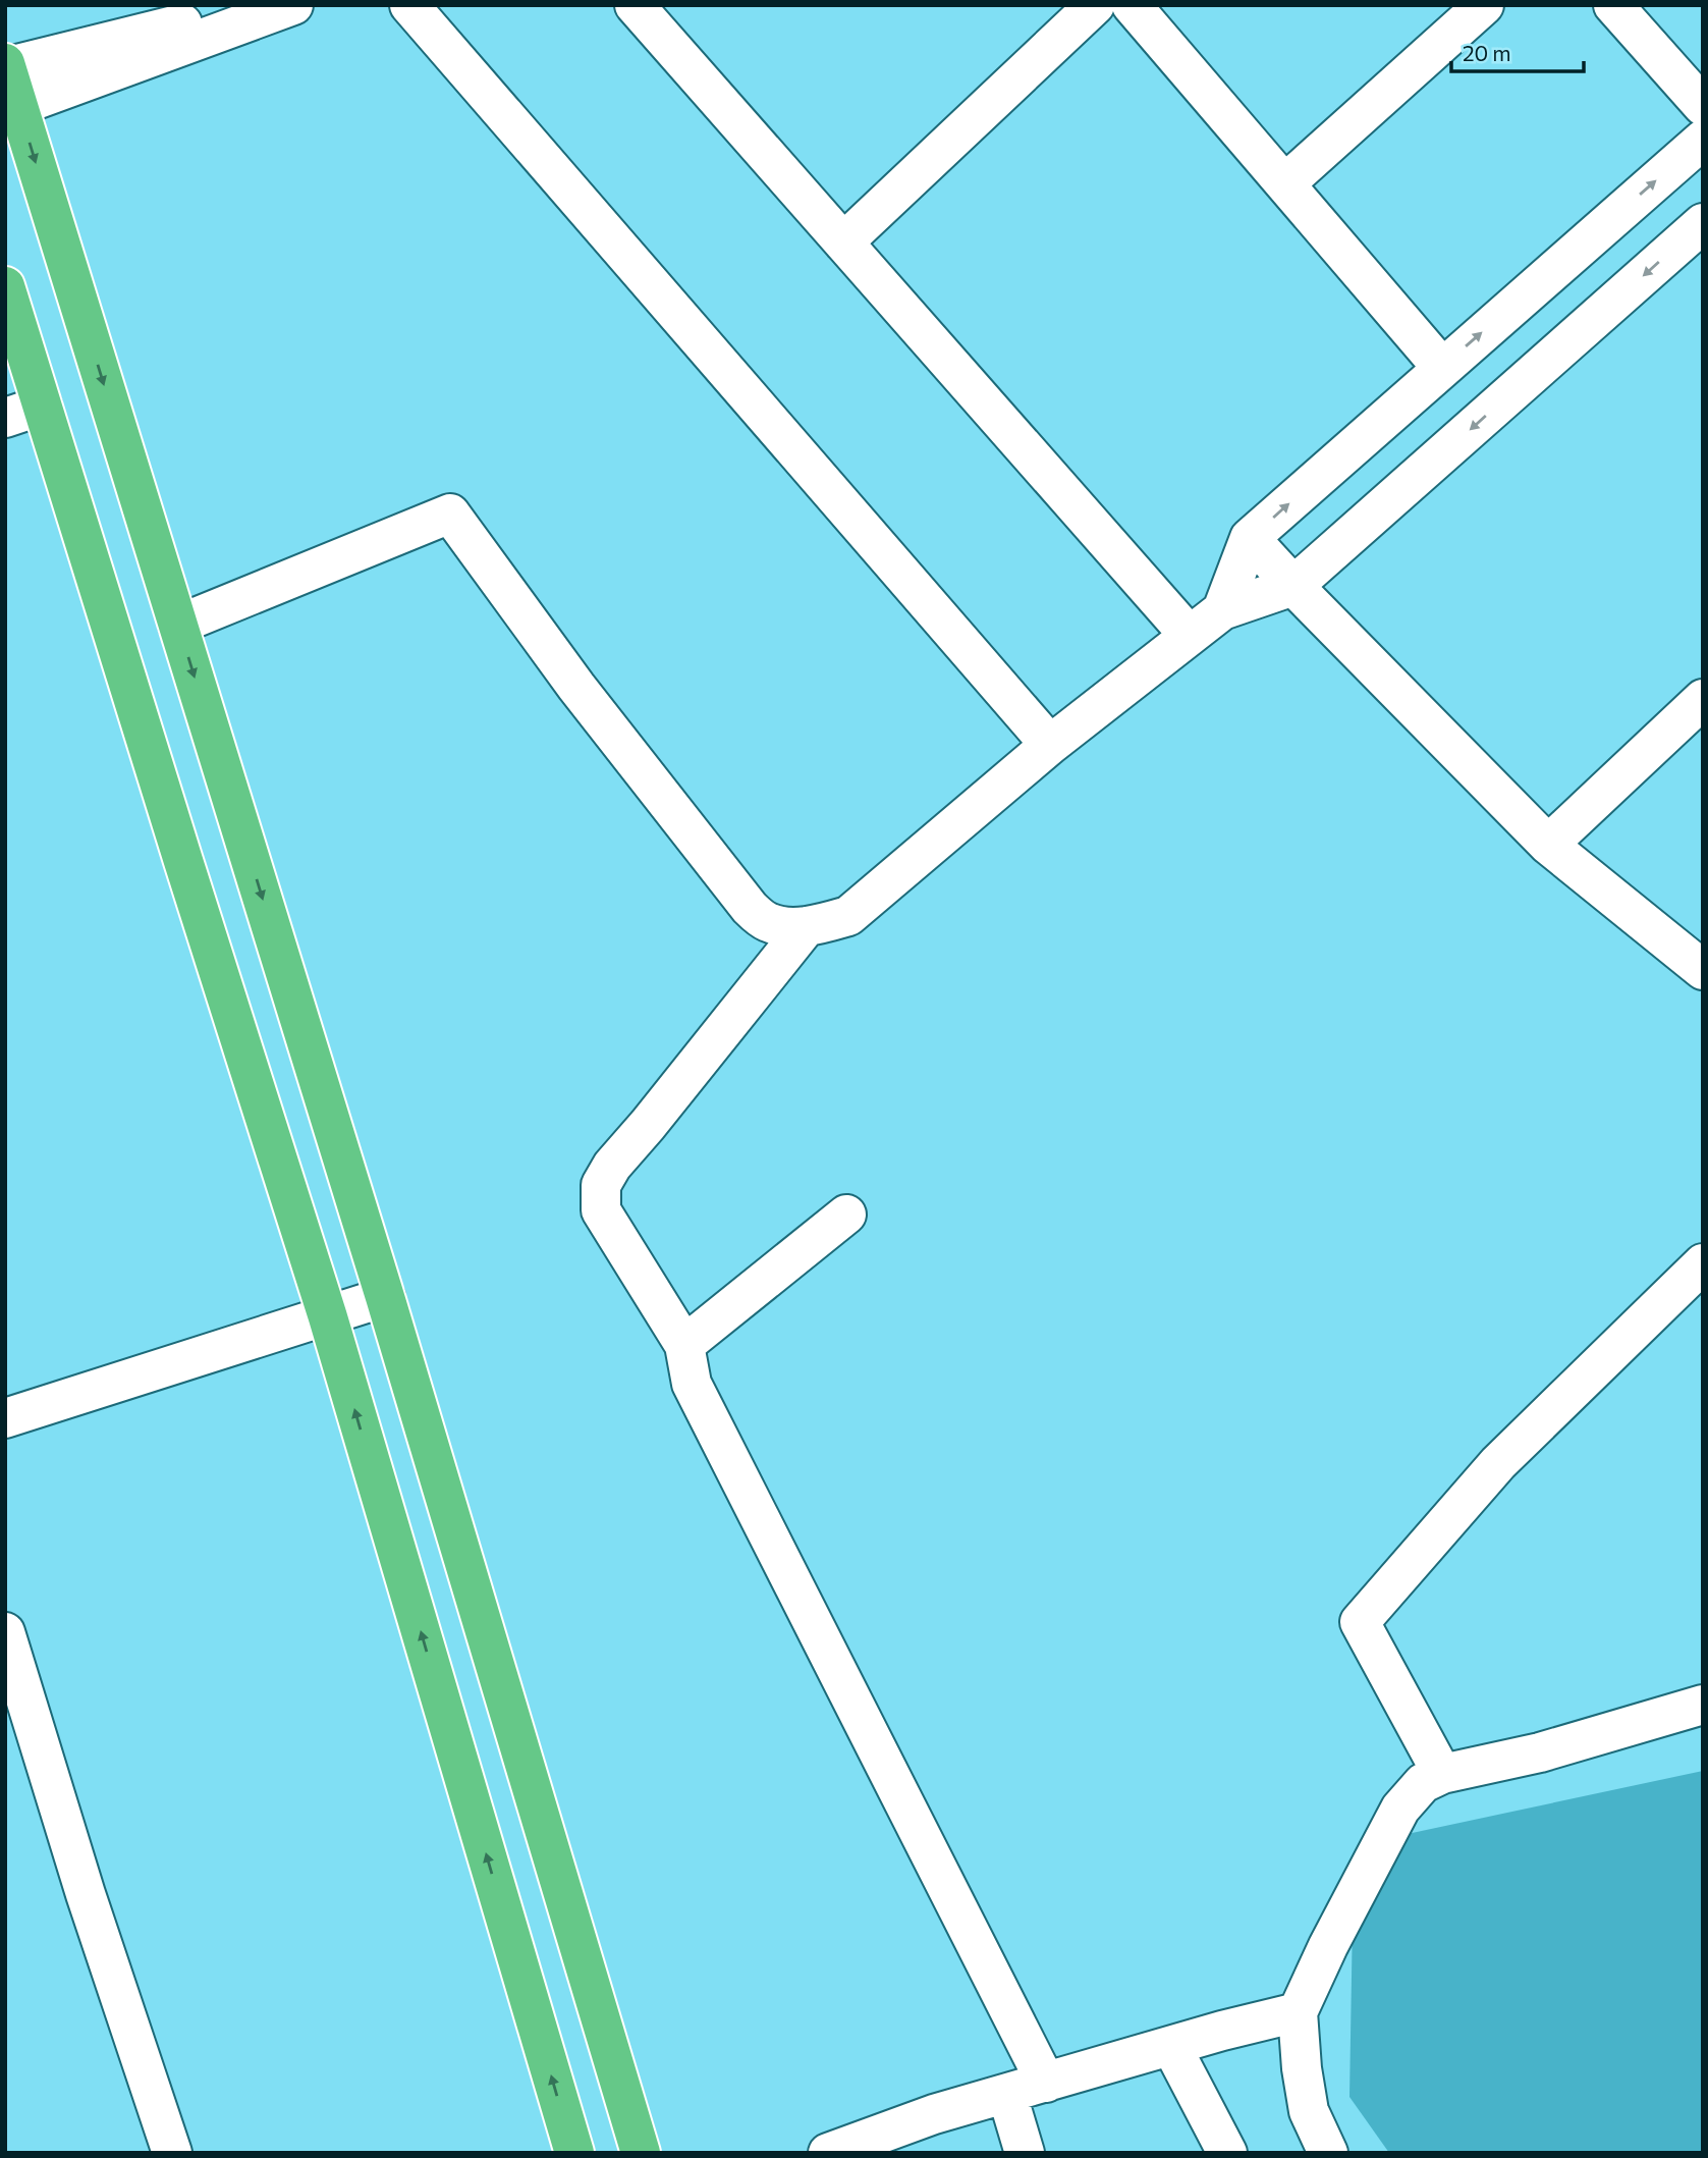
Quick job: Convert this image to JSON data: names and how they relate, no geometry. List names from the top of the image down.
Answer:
{
  "scale_bar": "20 m"
}
